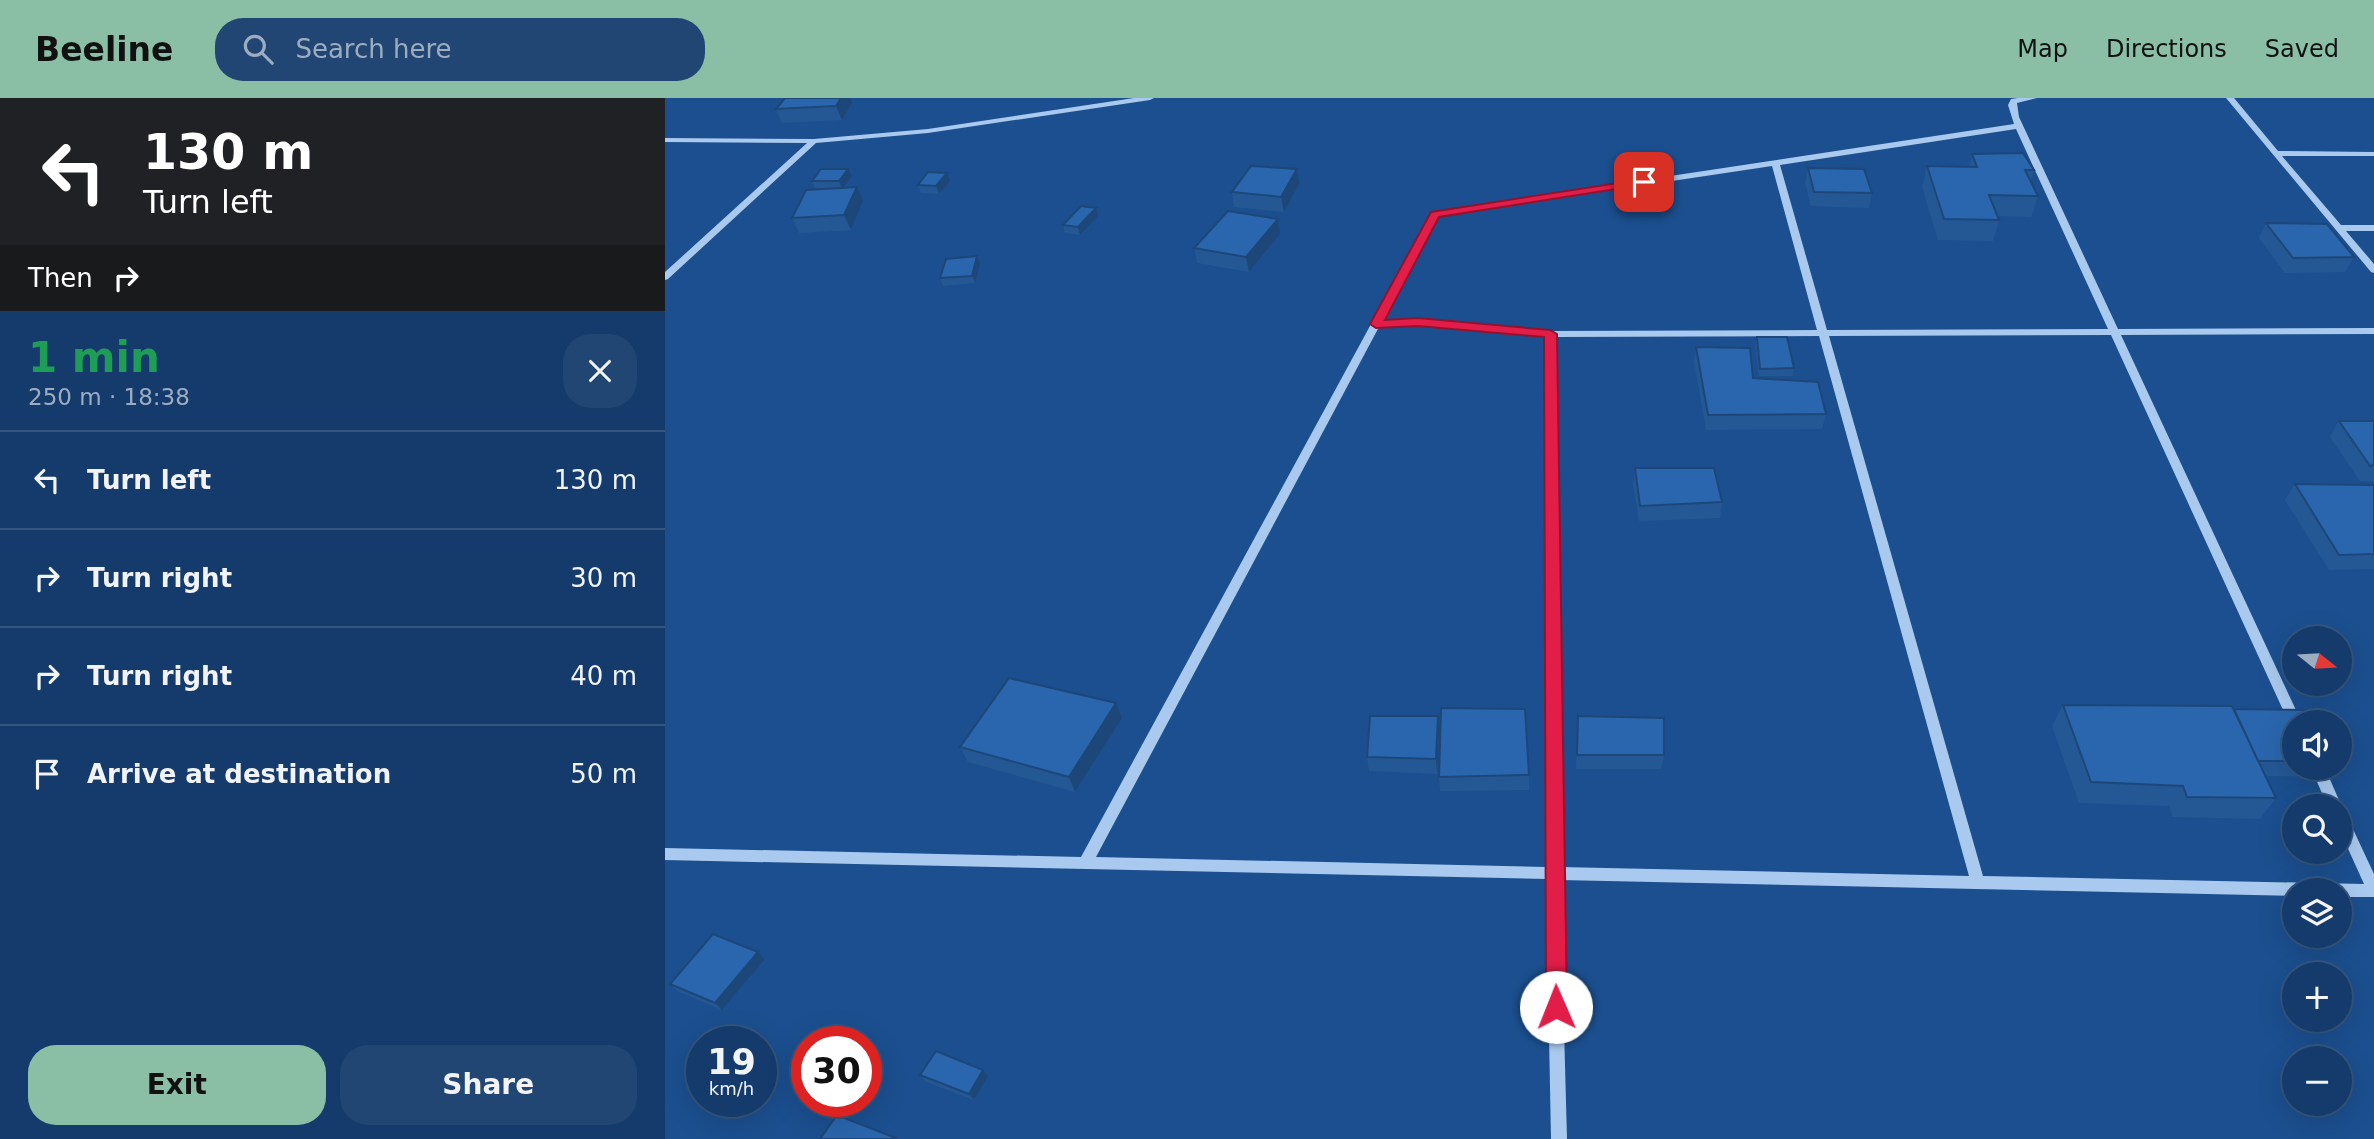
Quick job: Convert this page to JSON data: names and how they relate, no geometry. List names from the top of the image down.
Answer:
{
  "north": "right",
  "page": {
    "header": "Beeline",
    "search": "Search here",
    "nav": ["Map", "Directions", "Saved"],
    "turn": ["130 m", "Turn left"],
    "then": "Then",
    "heading": ["1 min", "250 m · 18:38"],
    "list": [
      {
        "name": "Turn left",
        "value": "130 m"
      },
      {
        "name": "Turn right",
        "value": "30 m"
      },
      {
        "name": "Turn right",
        "value": "40 m"
      },
      {
        "name": "Arrive at destination",
        "value": "50 m"
      }
    ],
    "map_buttons": ["+", "−"],
    "speed": "19 km/h",
    "limit": "30",
    "buttons": ["Exit", "Share"]
  }
}
